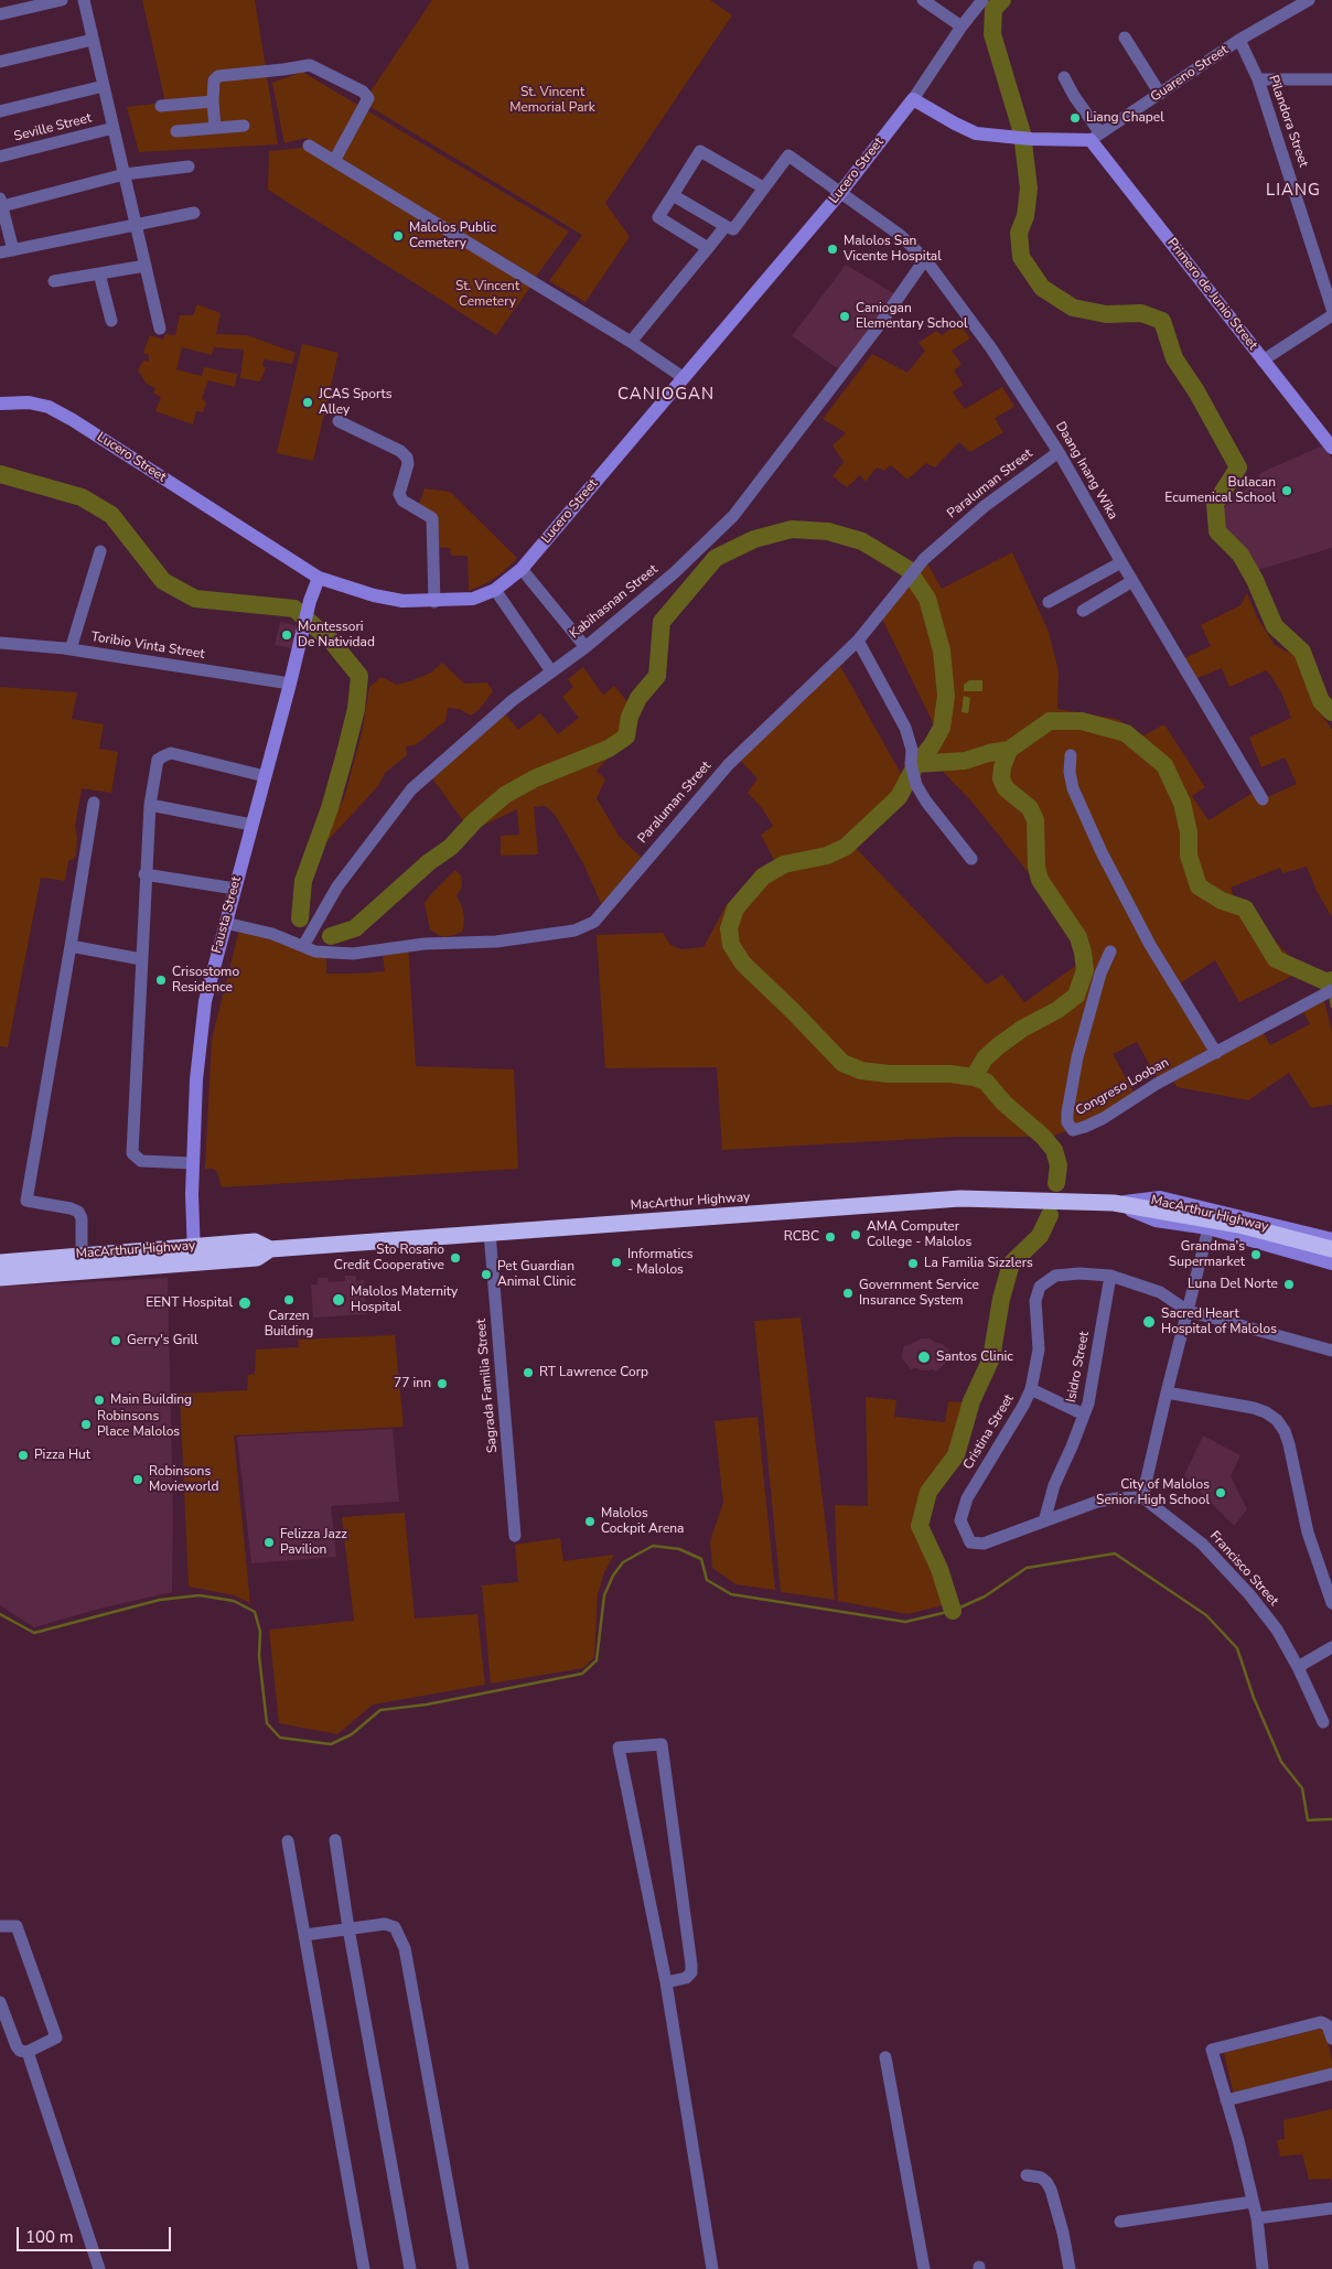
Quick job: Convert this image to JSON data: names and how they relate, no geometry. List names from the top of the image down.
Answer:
{
  "streets": {
    "highway": ["MacArthur Highway"],
    "street": [
      "Guareno Street",
      "Pilandora Street",
      "Seville Street",
      "Lucero Street",
      "Primero de Junio Street",
      "Daang Inang Wika",
      "Paraluman Street",
      "Kabihasnan Street",
      "Toribio Vinta Street",
      "Fausta Street",
      "Congreso Looban",
      "Isidro Street",
      "Sagrada Familia Street",
      "Cristina Street",
      "Francisco Street"
    ]
  },
  "crossings": [
    ["Guareno Street", "Pilandora Street"],
    ["Guareno Street", "Primero de Junio Street"],
    ["Lucero Street", "Daang Inang Wika"],
    ["Lucero Street", "Fausta Street"],
    ["Daang Inang Wika", "Paraluman Street"],
    ["Daang Inang Wika", "Kabihasnan Street"],
    ["Paraluman Street", "Kabihasnan Street"],
    ["Paraluman Street", "Fausta Street"],
    ["Toribio Vinta Street", "Fausta Street"],
    ["Fausta Street", "MacArthur Highway"],
    ["MacArthur Highway", "Sagrada Familia Street"],
    ["Isidro Street", "Cristina Street"]
  ],
  "districts": ["LIANG", "CANIOGAN"],
  "parks": ["St. Vincent Memorial Park", "St. Vincent Cemetery"],
  "places": [
    "Liang Chapel",
    "Malolos Public Cemetery",
    "Malolos San Vicente Hospital",
    "Caniogan Elementary School",
    "JCAS Sports Alley",
    "Bulacan Ecumenical School",
    "Montessori De Natividad",
    "Crisostomo Residence",
    "AMA Computer College - Malolos",
    "RCBC",
    "Grandma's Supermarket",
    "Sto Rosario Credit Cooperative",
    "Informatics - Malolos",
    "La Familia Sizzlers",
    "Pet Guardian Animal Clinic",
    "Luna Del Norte",
    "Government Service Insurance System",
    "Carzen Building",
    "Malolos Maternity Hospital",
    "EENT Hospital",
    "Sacred Heart Hospital of Malolos",
    "Gerry's Grill",
    "Santos Clinic",
    "RT Lawrence Corp",
    "77 inn",
    "Main Building",
    "Robinsons Place Malolos",
    "Pizza Hut",
    "Robinsons Movieworld",
    "City of Malolos Senior High School",
    "Malolos Cockpit Arena",
    "Felizza Jazz Pavilion"
  ],
  "scale_bar": "100 m"
}
